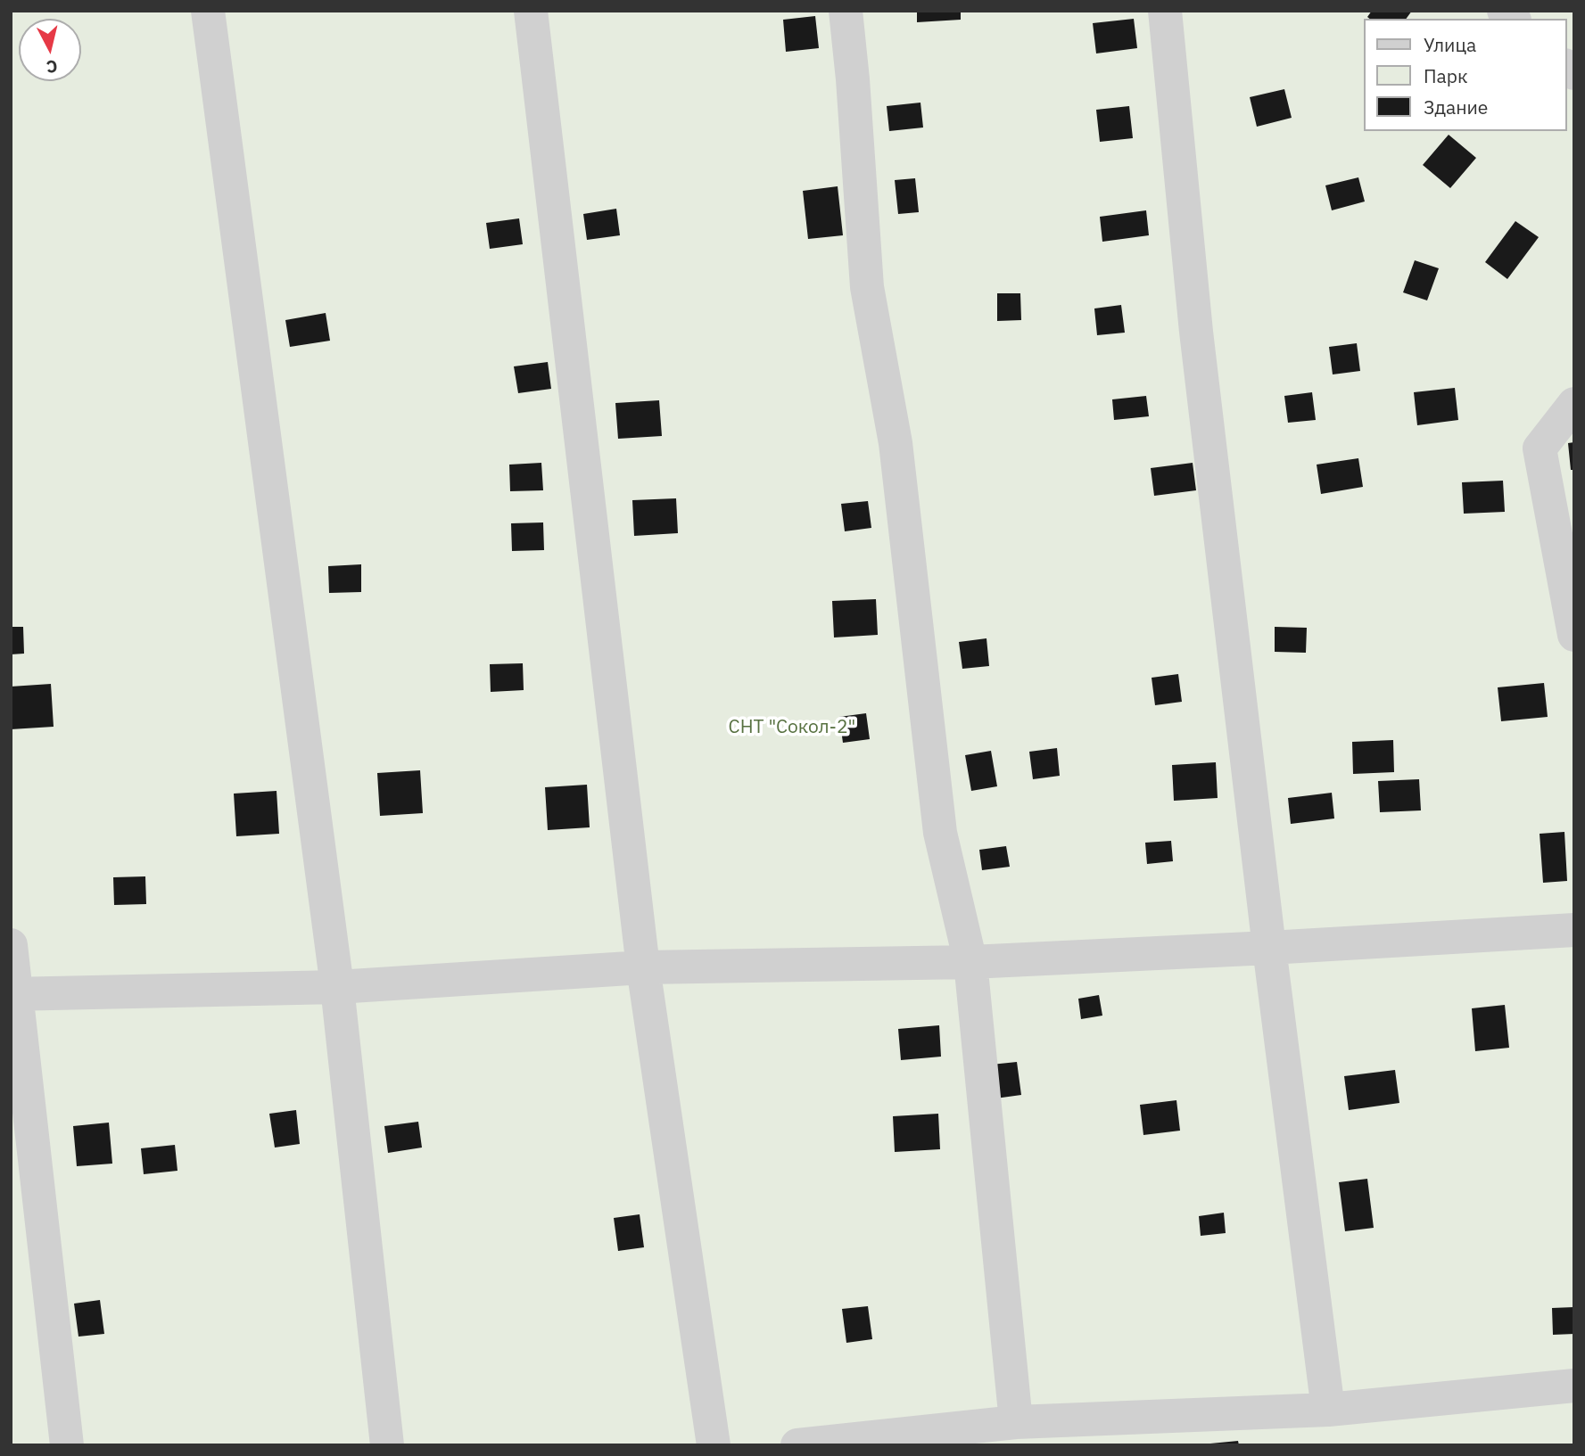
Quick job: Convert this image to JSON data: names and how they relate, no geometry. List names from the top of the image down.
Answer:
{
  "parks": ["СНТ \"Сокол-2\""],
  "legend": ["Улица", "Парк", "Здание"],
  "north": "bottom"
}
